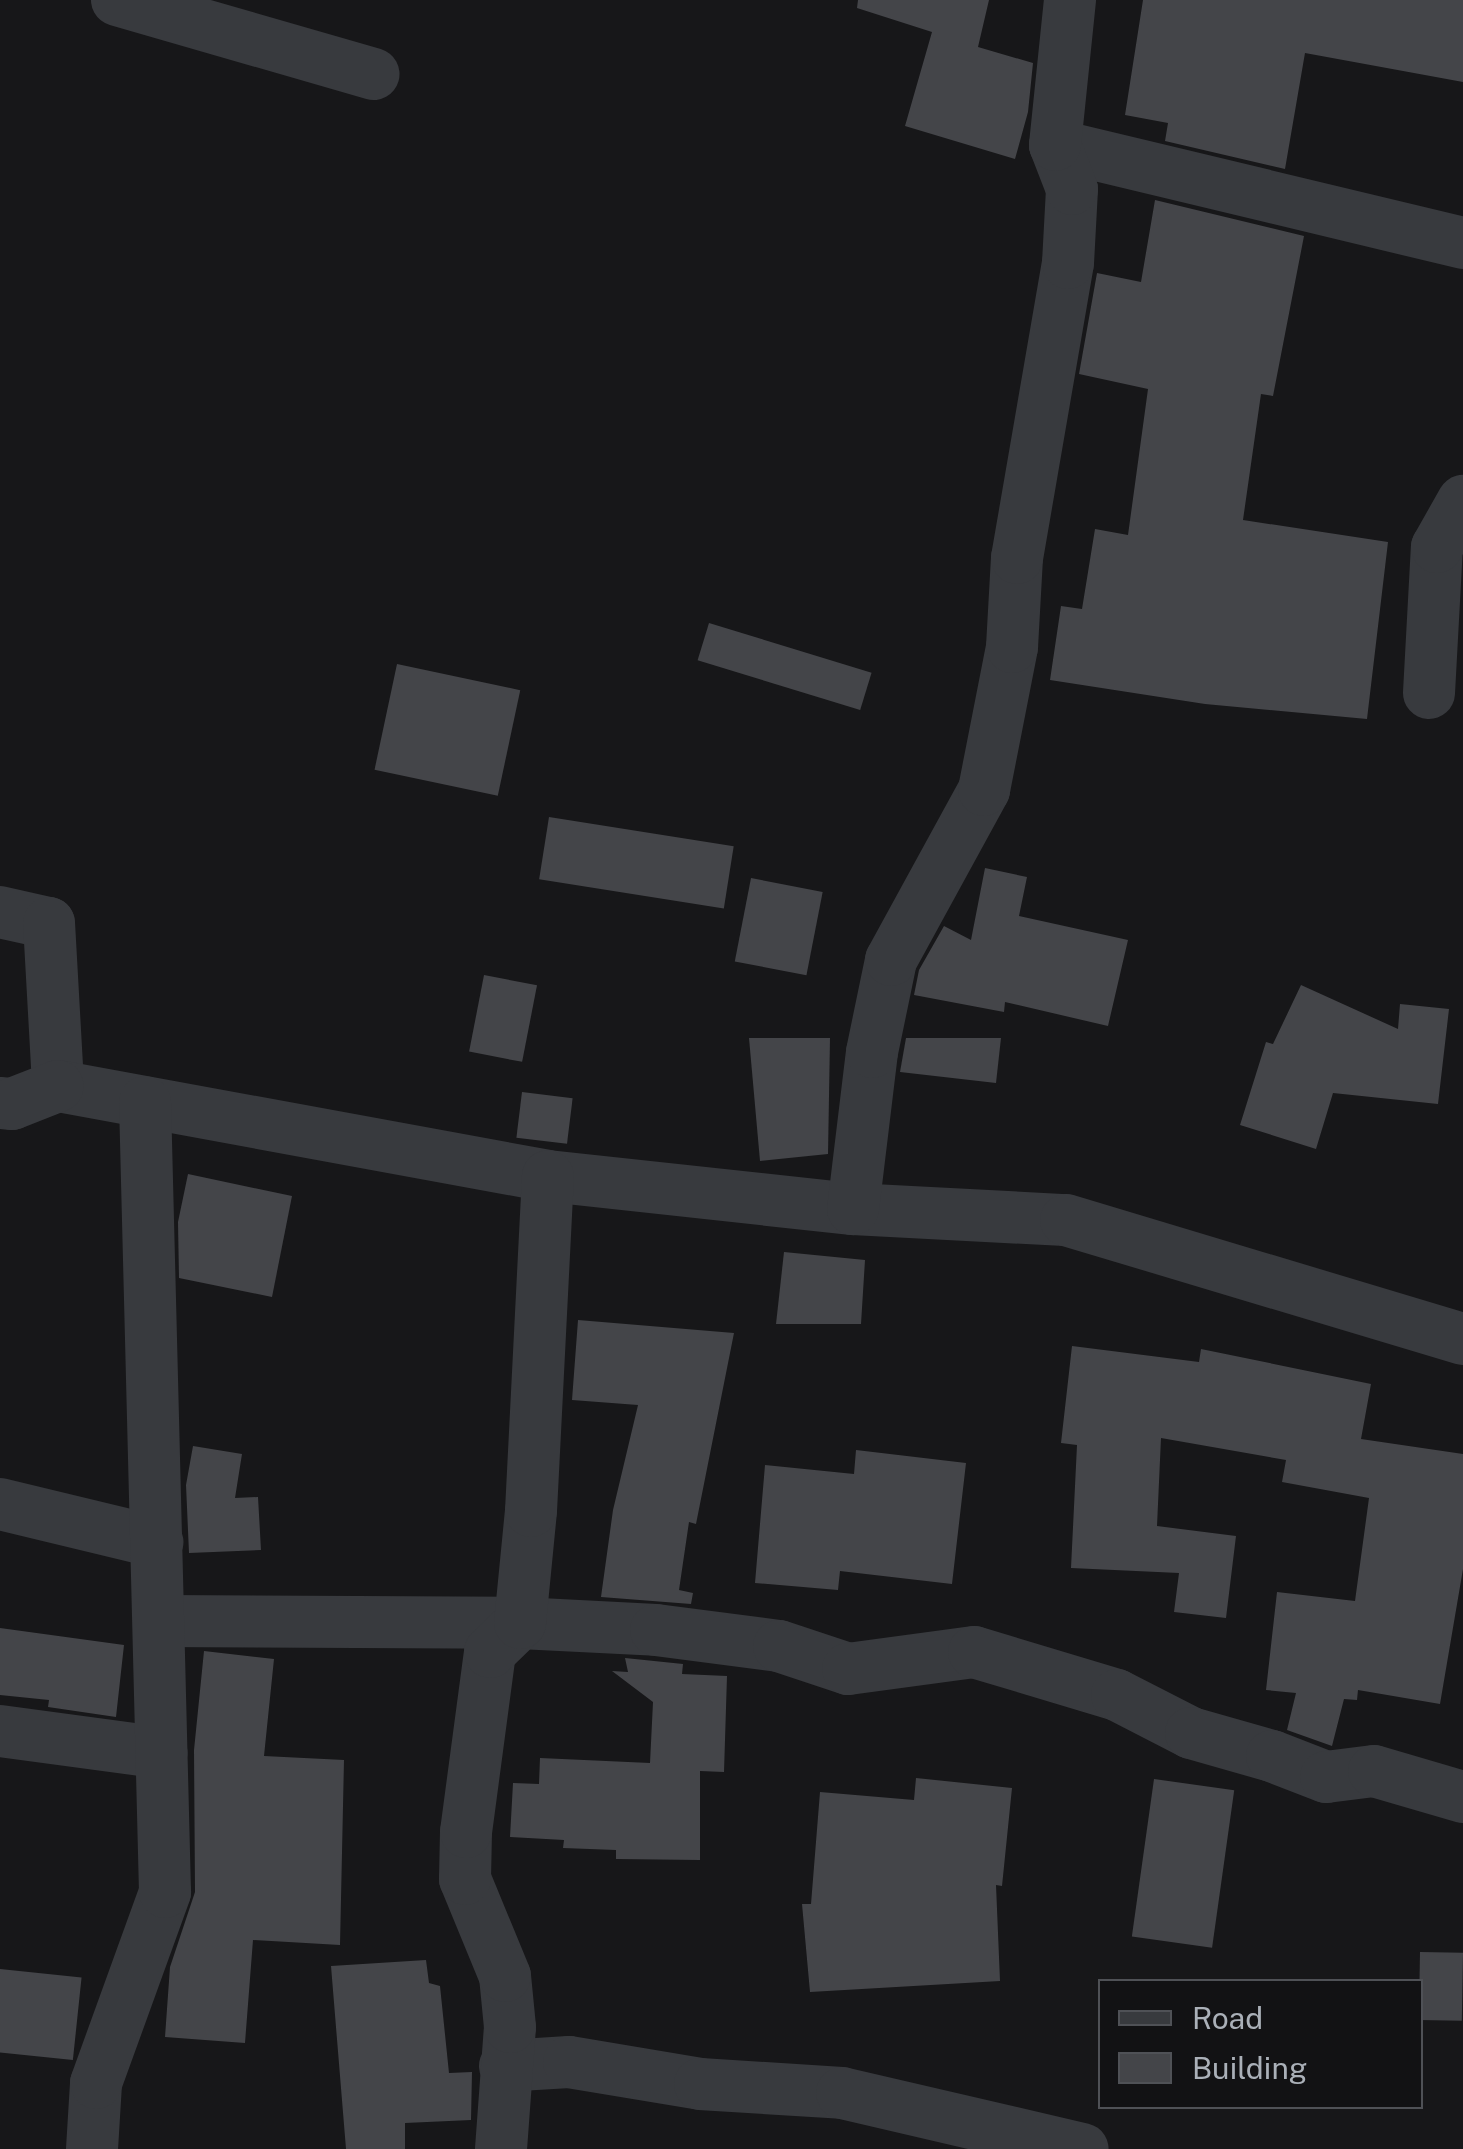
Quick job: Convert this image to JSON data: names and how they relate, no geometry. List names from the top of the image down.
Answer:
{
  "legend": ["Road", "Building"]
}
